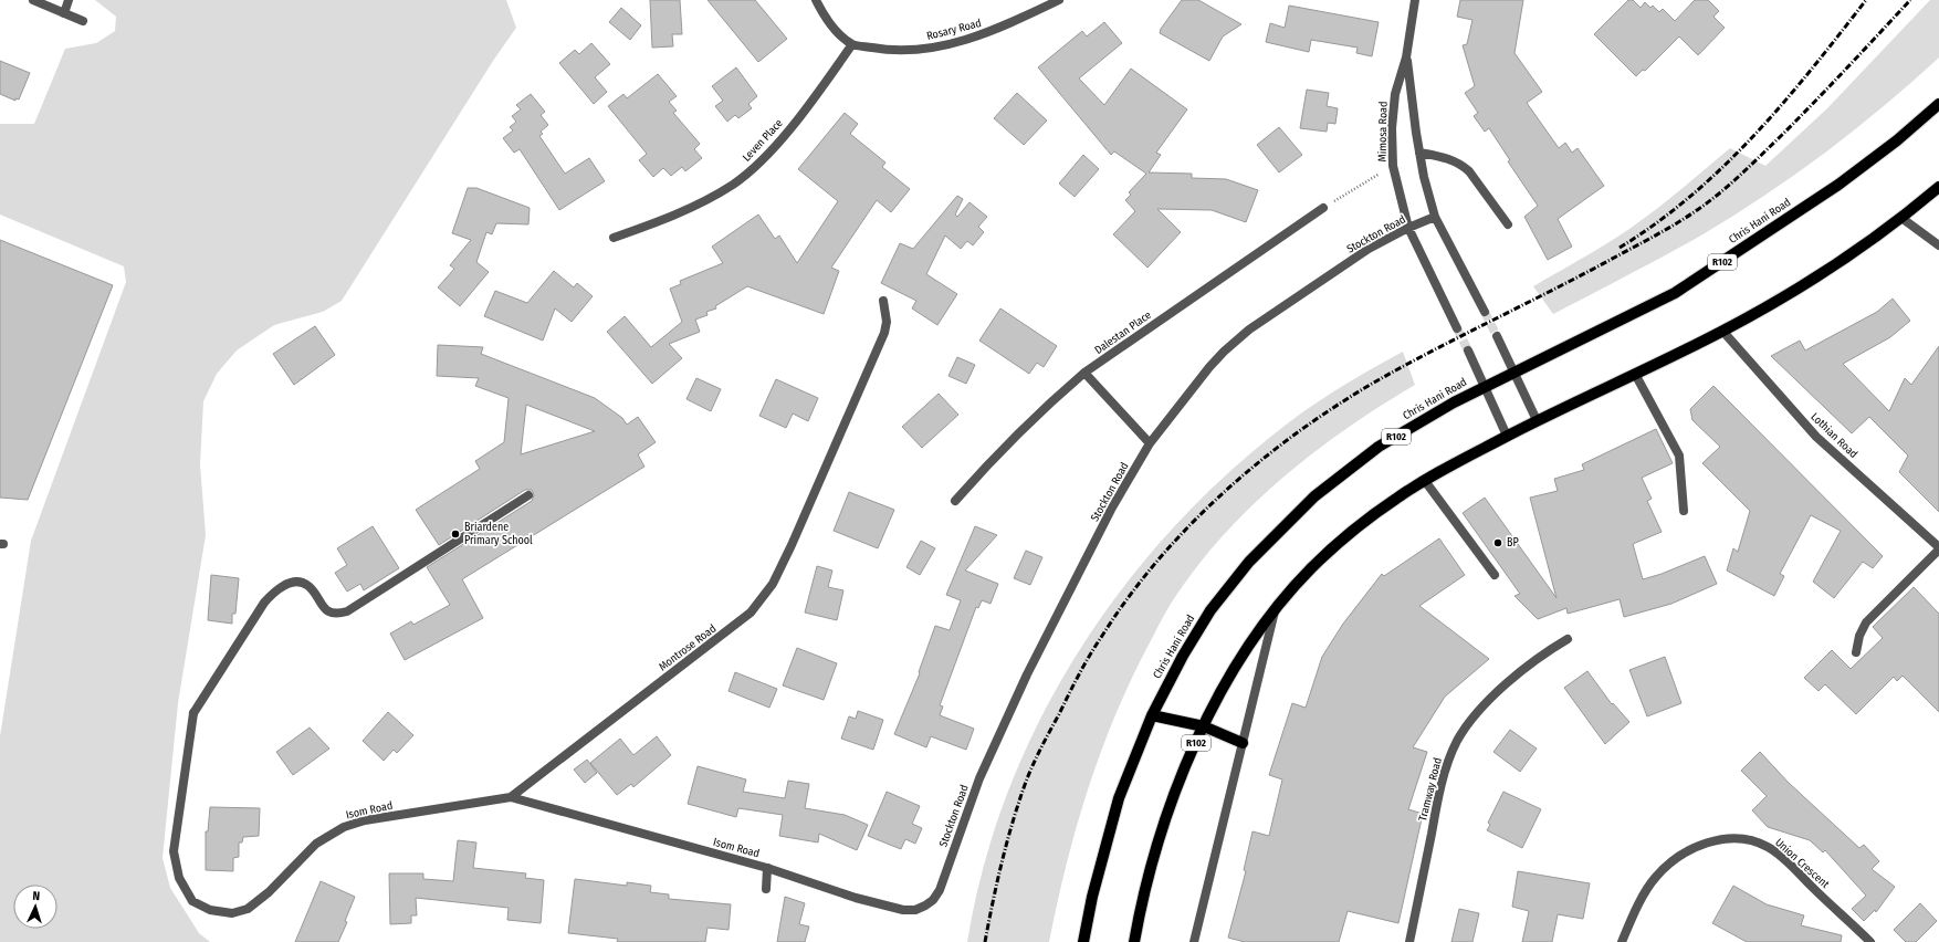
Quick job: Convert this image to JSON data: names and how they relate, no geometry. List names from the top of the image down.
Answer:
{
  "streets": {
    "main road": ["Chris Hani Road", "R102"],
    "street": [
      "Rosary Road",
      "Mimosa Road",
      "Leven Place",
      "Stockton Road",
      "Dalestan Place",
      "Lothian Road",
      "Montrose Road",
      "Tramway Road",
      "Isom Road",
      "Union Crescent"
    ]
  },
  "crossings": [
    ["Rosary Road", "Leven Place"],
    ["Mimosa Road", "Stockton Road"],
    ["Stockton Road", "Isom Road"],
    ["R102", "Lothian Road"],
    ["Montrose Road", "Isom Road"]
  ],
  "places": ["Briardene Primary School", "BP"],
  "north": "top"
}
